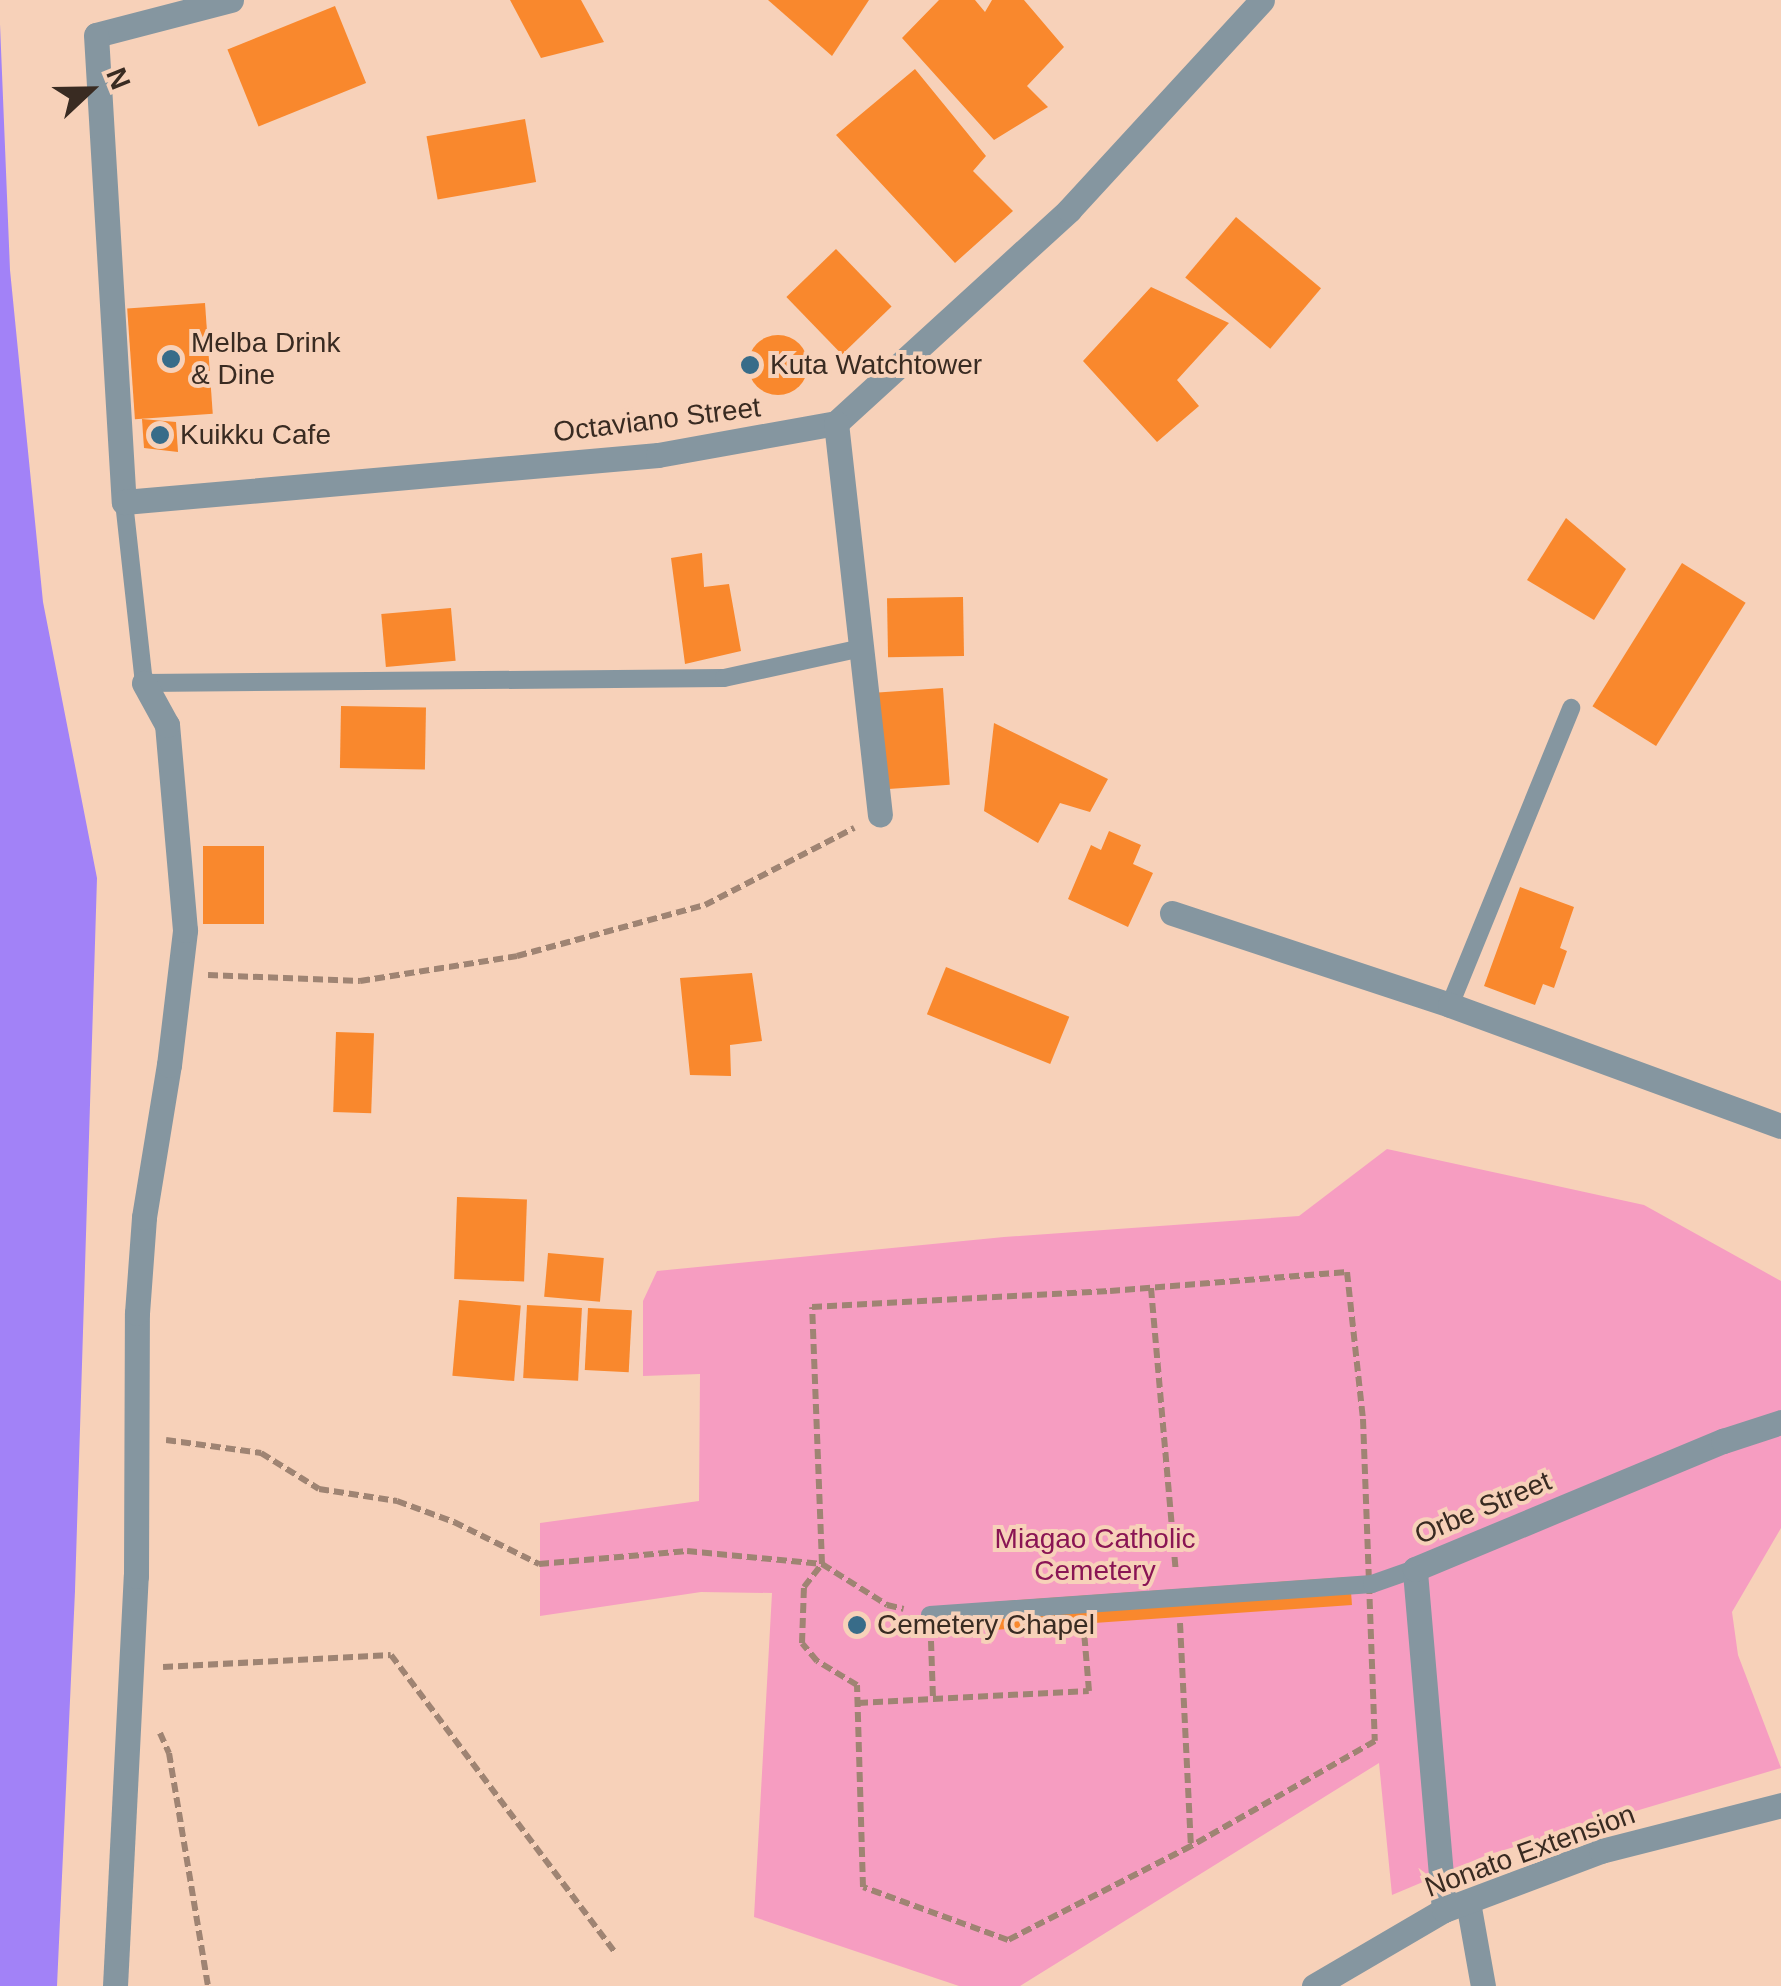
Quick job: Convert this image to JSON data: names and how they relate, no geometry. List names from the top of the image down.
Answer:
{
  "streets": {
    "street": ["Octaviano Street", "Orbe Street", "Nonato Extension"]
  },
  "crossings": [
    ["Orbe Street", "Nonato Extension"]
  ],
  "parks": ["Miagao Catholic Cemetery"],
  "places": [
    "Melba Drink & Dine",
    "Kuta Watchtower",
    "Kuikku Cafe",
    "Cemetery Chapel"
  ],
  "north": "right"
}
